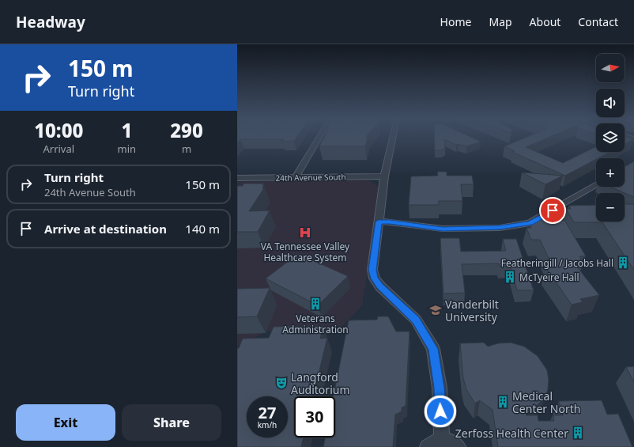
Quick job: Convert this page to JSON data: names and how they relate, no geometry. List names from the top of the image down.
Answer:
{
  "streets": {
    "street": ["24th Avenue South"]
  },
  "places": {
    "hospital": ["VA Tennessee Valley Healthcare System"],
    "building": [
      "Featheringill / Jacobs Hall",
      "McTyeire Hall",
      "Veterans Administration",
      "Medical Center North",
      "Zerfoss Health Center"
    ],
    "school or university": ["Vanderbilt University"],
    "theatre": ["Langford Auditorium"]
  },
  "north": "right",
  "page": {
    "header": "Headway",
    "nav": [
      "Home",
      "Map",
      "About",
      "Contact"
    ],
    "turn": ["150 m", "Turn right"],
    "map_buttons": ["+", "−"],
    "eta": [
      "10:00",
      "Arrival",
      "1",
      "min",
      "290",
      "m"
    ],
    "list": [
      {
        "name": "Turn right",
        "note": "24th Avenue South",
        "value": "150 m"
      },
      {
        "name": "Arrive at destination",
        "value": "140 m"
      }
    ],
    "speed": "27 km/h",
    "limit": "30",
    "buttons": ["Exit", "Share"]
  }
}
